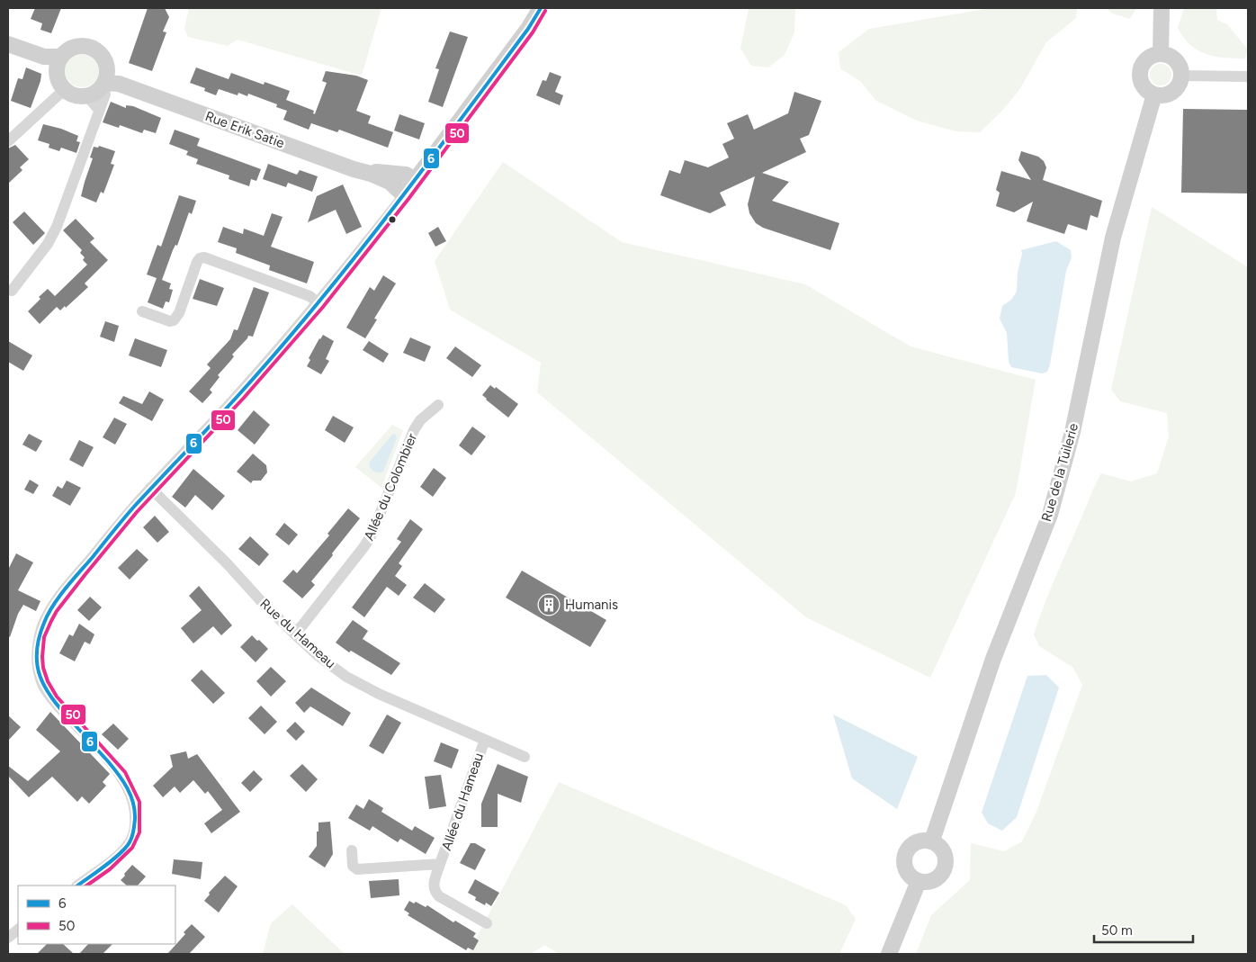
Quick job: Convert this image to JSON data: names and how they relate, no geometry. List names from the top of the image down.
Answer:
{
  "streets": {
    "street": [
      "Rue Erik Satie",
      "Rue de la Tuilerie",
      "Allée du Colombier",
      "Rue du Hameau",
      "Allée du Hameau"
    ]
  },
  "crossings": [
    ["Allée du Colombier", "Rue du Hameau"],
    ["Rue du Hameau", "Allée du Hameau"]
  ],
  "places": {
    "building": ["Humanis"]
  },
  "lines": ["transit line 6", "transit line 50"],
  "legend": ["6", "50"],
  "scale_bar": "50 m"
}
